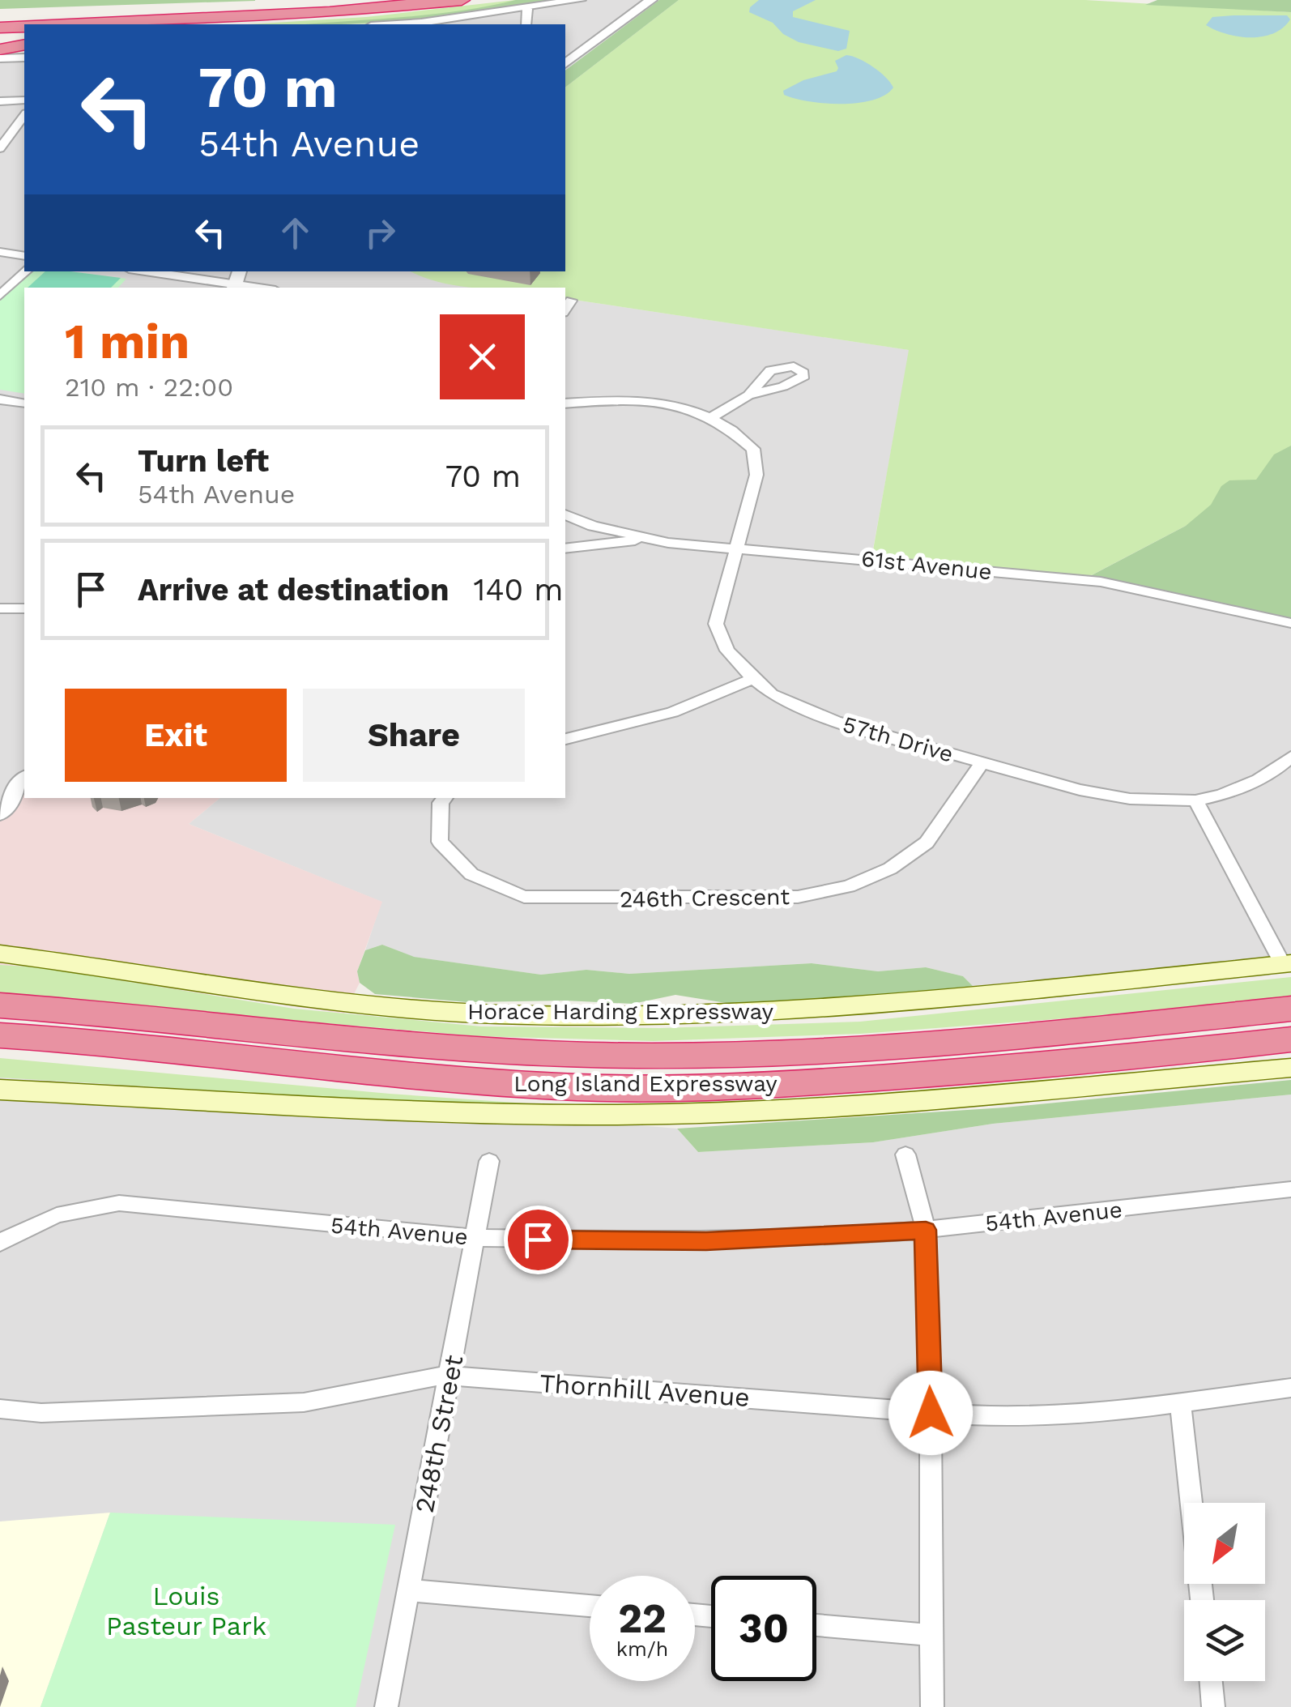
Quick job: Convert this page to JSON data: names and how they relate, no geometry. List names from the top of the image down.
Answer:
{
  "streets": {
    "highway": ["Long Island Expressway"],
    "main road": ["Horace Harding Expressway"],
    "street": [
      "61st Avenue",
      "57th Drive",
      "246th Crescent",
      "54th Avenue",
      "Thornhill Avenue",
      "248th Street"
    ]
  },
  "crossings": [
    ["61st Avenue", "57th Drive"],
    ["57th Drive", "246th Crescent"],
    ["54th Avenue", "248th Street"],
    ["Thornhill Avenue", "248th Street"]
  ],
  "parks": ["Louis Pasteur Park"],
  "north": "bottom left",
  "page": {
    "turn": ["70 m", "54th Avenue"],
    "heading": ["1 min", "210 m · 22:00"],
    "list": [
      {
        "name": "Turn left",
        "note": "54th Avenue",
        "value": "70 m"
      },
      {
        "name": "Arrive at destination",
        "value": "140 m"
      }
    ],
    "buttons": ["Exit", "Share"],
    "speed": "22 km/h",
    "limit": "30"
  }
}
